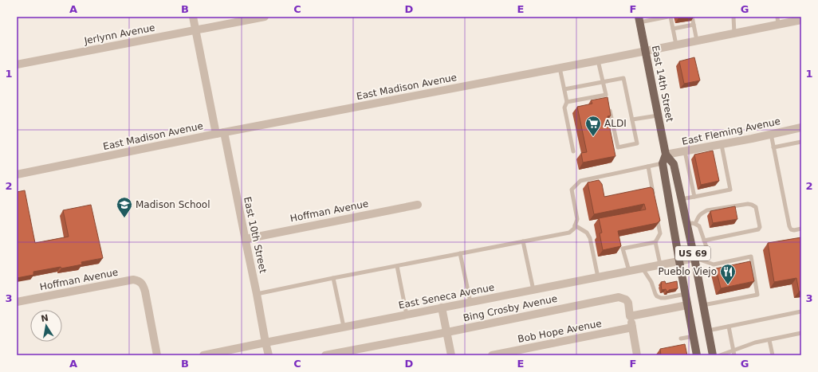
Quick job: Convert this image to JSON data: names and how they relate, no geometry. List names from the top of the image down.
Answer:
{
  "streets": {
    "main road": ["East 14th Street", "US 69"],
    "street": [
      "Jerlynn Avenue",
      "East Madison Avenue",
      "East Fleming Avenue",
      "Hoffman Avenue",
      "East 10th Street",
      "East Seneca Avenue",
      "Bing Crosby Avenue",
      "Bob Hope Avenue"
    ]
  },
  "crossings": [
    ["East 14th Street", "East Madison Avenue"],
    ["East 14th Street", "East Fleming Avenue"],
    ["East 14th Street", "US 69"],
    ["East 14th Street", "East Seneca Avenue"],
    ["East Madison Avenue", "East 10th Street"],
    ["East Fleming Avenue", "US 69"],
    ["Hoffman Avenue", "East 10th Street"],
    ["East 10th Street", "East Seneca Avenue"],
    ["US 69", "East Seneca Avenue"]
  ],
  "places": {
    "supermarket": ["ALDI"],
    "school or university": ["Madison School"],
    "restaurant": ["Pueblo Viejo"]
  },
  "north": "top",
  "grid": {
    "columns": [
      "A",
      "B",
      "C",
      "D",
      "E",
      "F",
      "G"
    ],
    "rows": ["1", "2", "3"]
  }
}
